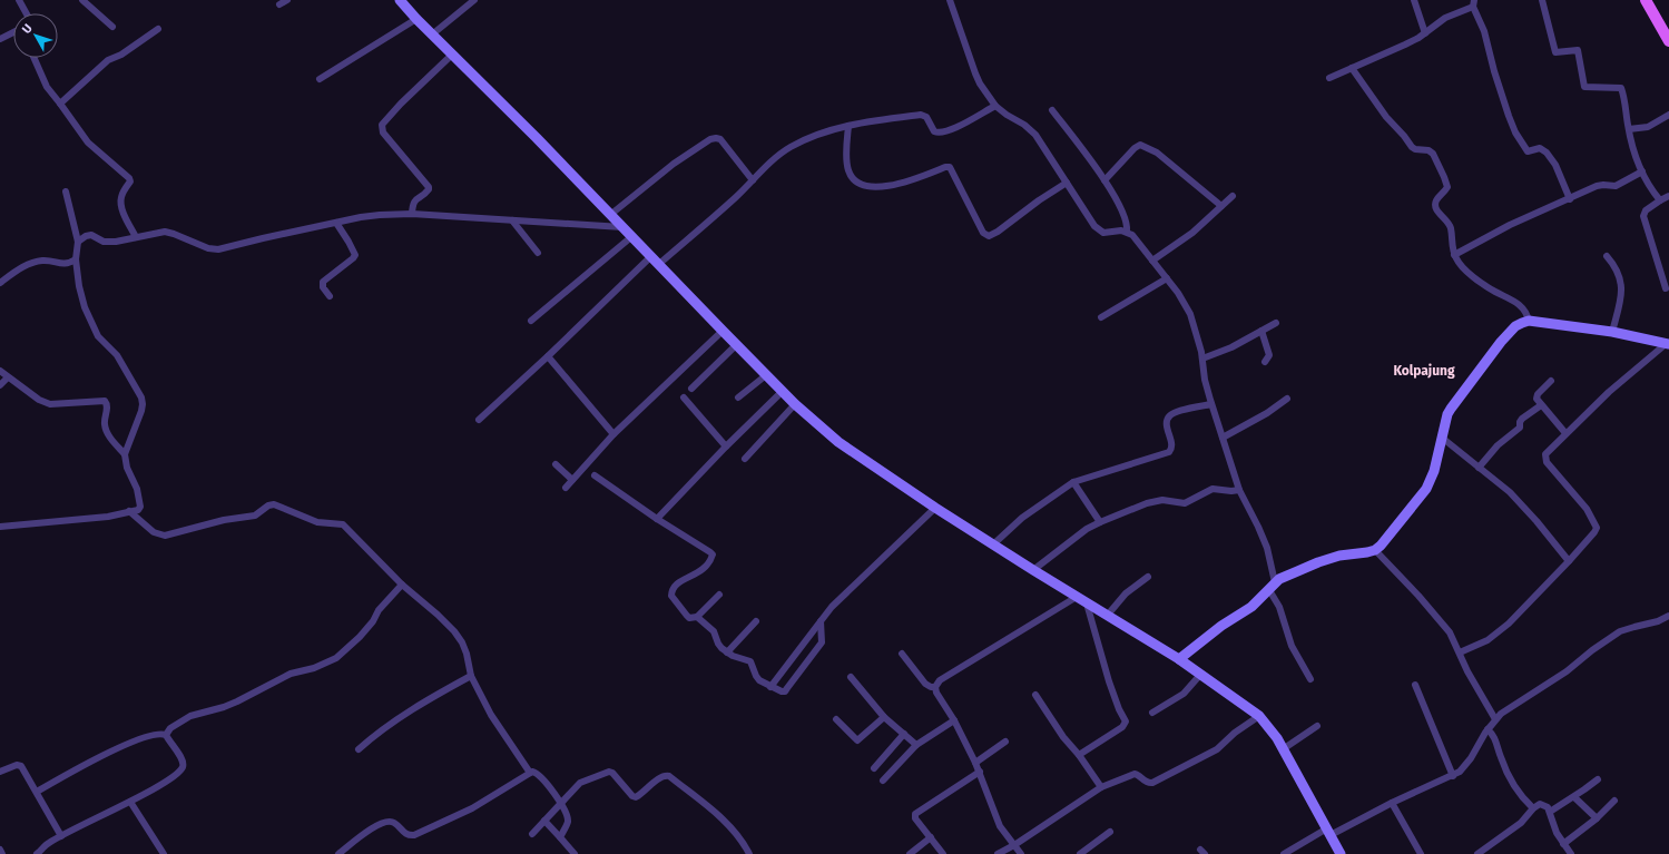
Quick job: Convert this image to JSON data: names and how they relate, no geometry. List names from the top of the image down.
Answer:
{
  "districts": ["Kolpajung"],
  "north": "top left"
}
